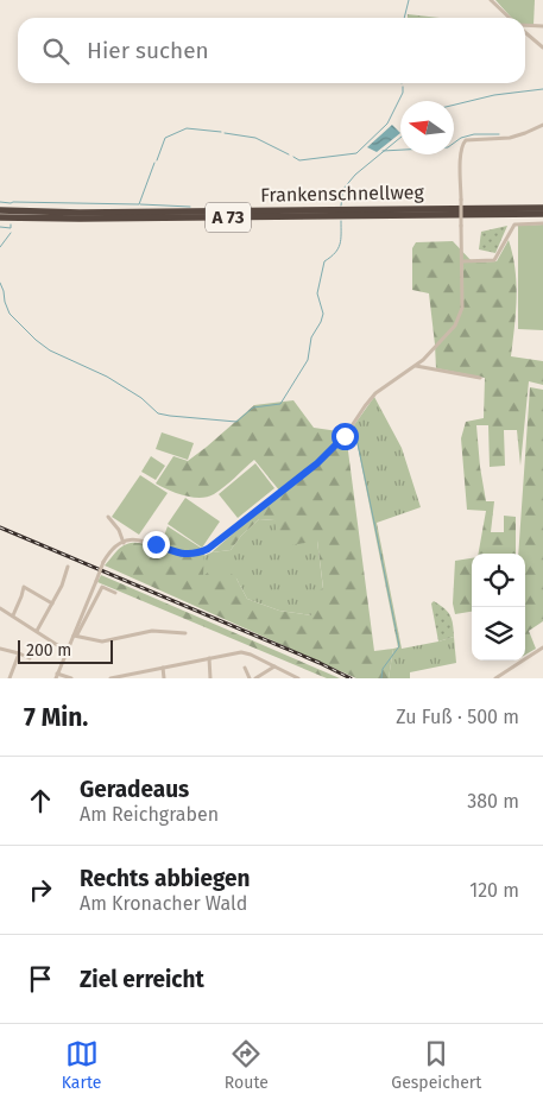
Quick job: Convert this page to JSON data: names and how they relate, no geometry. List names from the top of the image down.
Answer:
{
  "streets": {
    "highway": ["Frankenschnellweg", "A 73"]
  },
  "scale_bar": "200 m",
  "north": "left",
  "page": {
    "search": "Hier suchen",
    "scale": "200 m",
    "heading": ["7 Min.", "Zu Fuß · 500 m"],
    "list": [
      ["Geradeaus", "Am Reichgraben", "380 m"],
      ["Rechts abbiegen", "Am Kronacher Wald", "120 m"],
      "Ziel erreicht"
    ],
    "nav": ["Karte", "Route", "Gespeichert"]
  }
}
